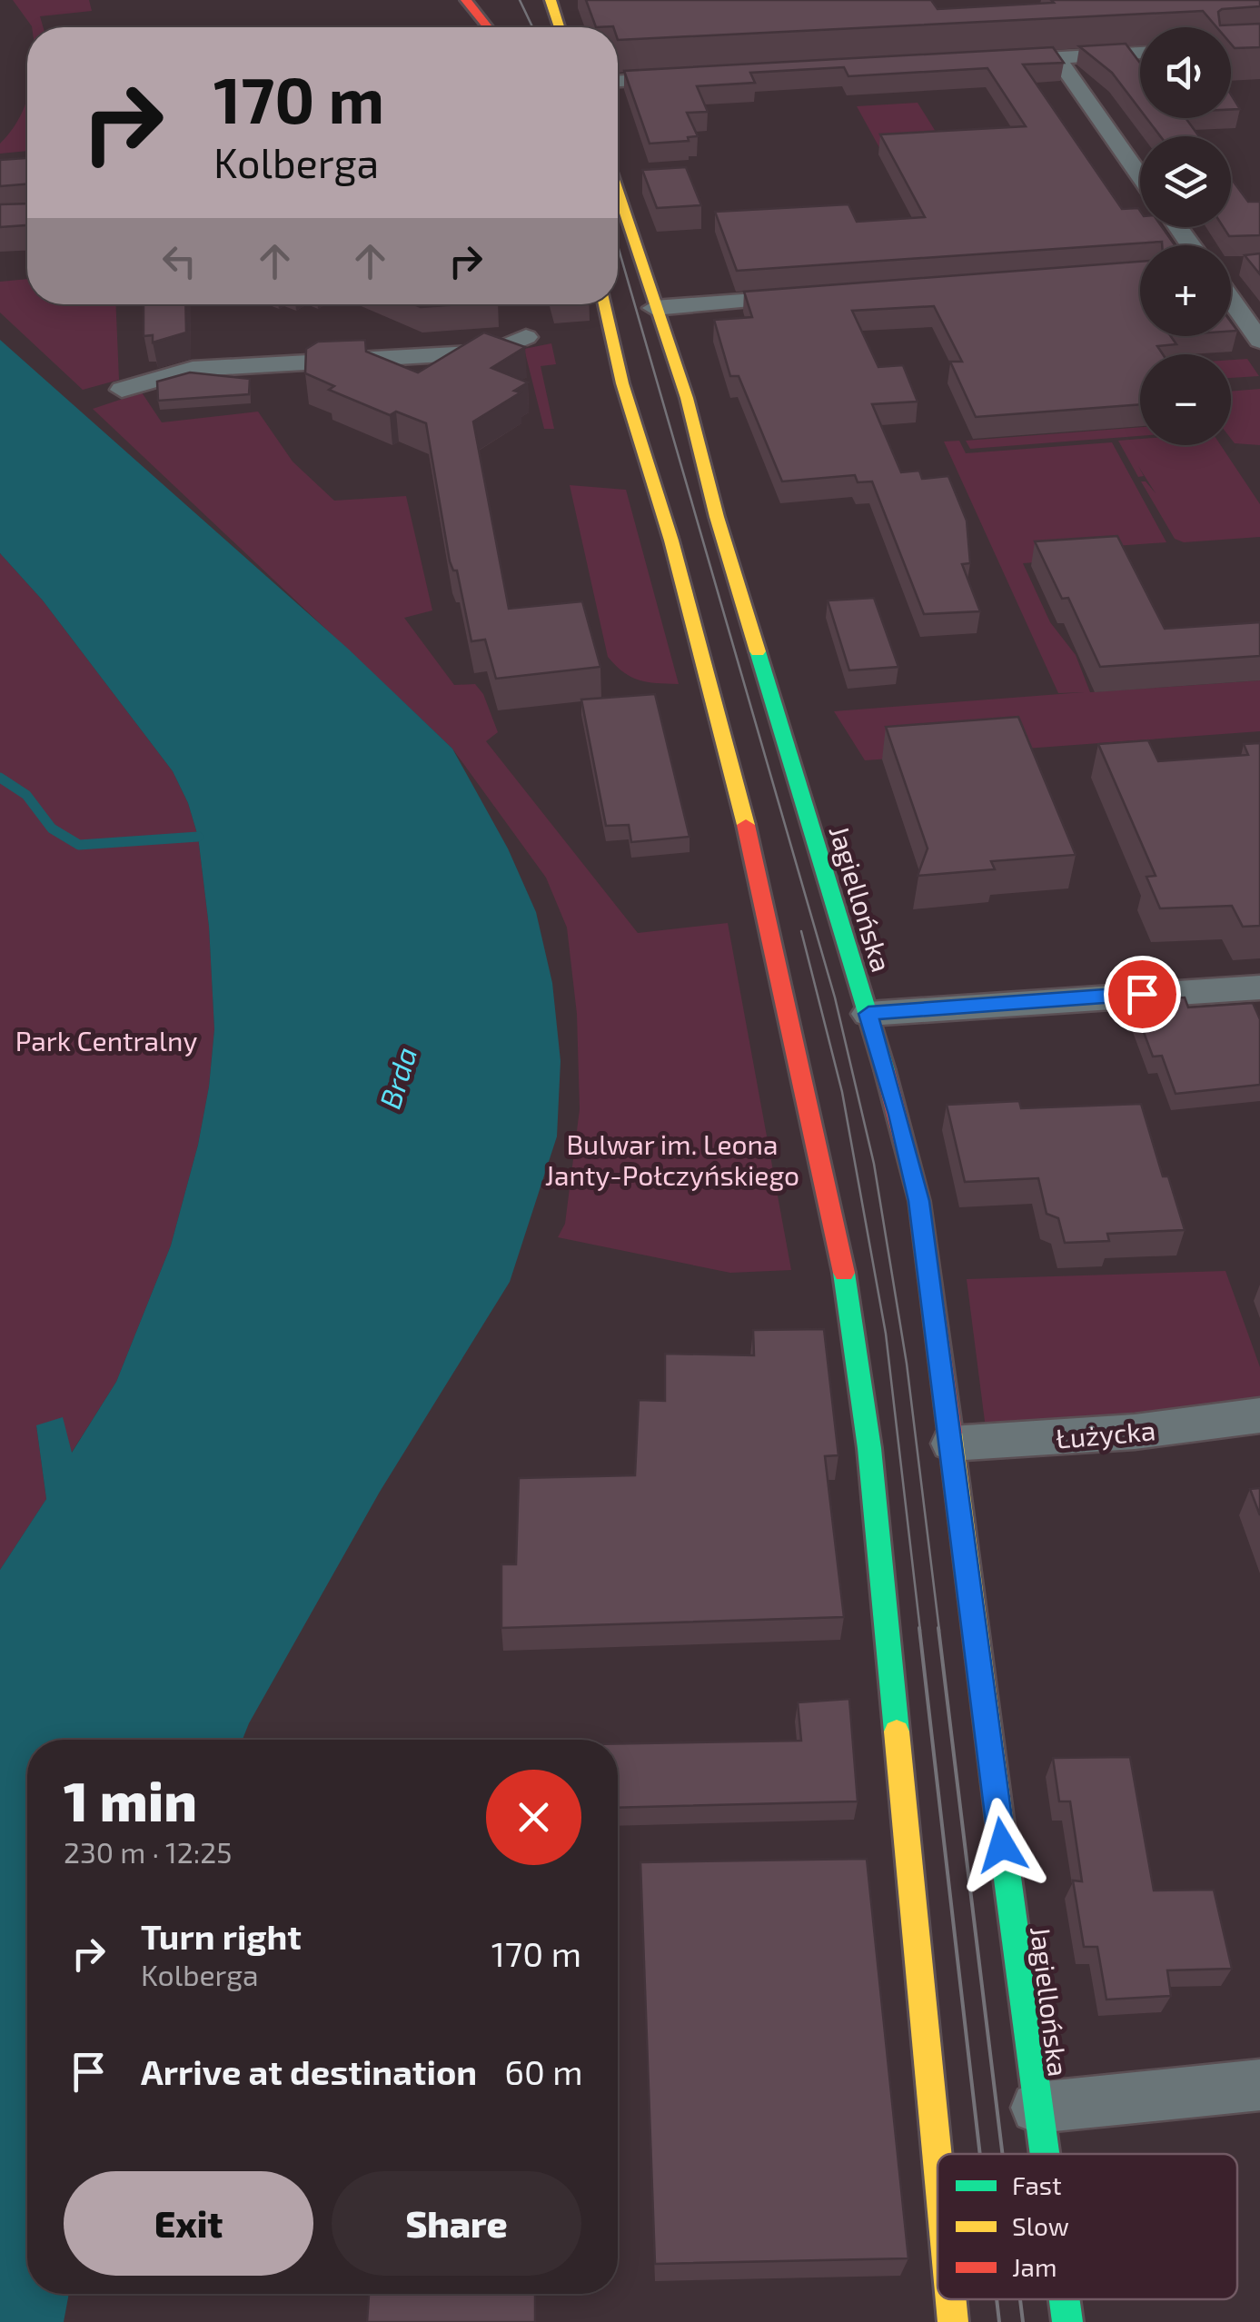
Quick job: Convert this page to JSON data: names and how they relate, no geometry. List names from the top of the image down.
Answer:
{
  "streets": {
    "main road": ["Jagiellońska"],
    "street": ["Łużycka"]
  },
  "crossings": [
    ["Jagiellońska", "Łużycka"]
  ],
  "water": ["Brda"],
  "parks": ["Park Centralny", "Bulwar im. Leona Janty-Połczyńskiego"],
  "legend": ["Fast", "Slow", "Jam"],
  "page": {
    "map_buttons": ["+", "−"],
    "turn": ["170 m", "Kolberga"],
    "heading": ["1 min", "230 m · 12:25"],
    "list": [
      {
        "name": "Turn right",
        "note": "Kolberga",
        "value": "170 m"
      },
      {
        "name": "Arrive at destination",
        "value": "60 m"
      }
    ],
    "buttons": ["Exit", "Share"]
  }
}
